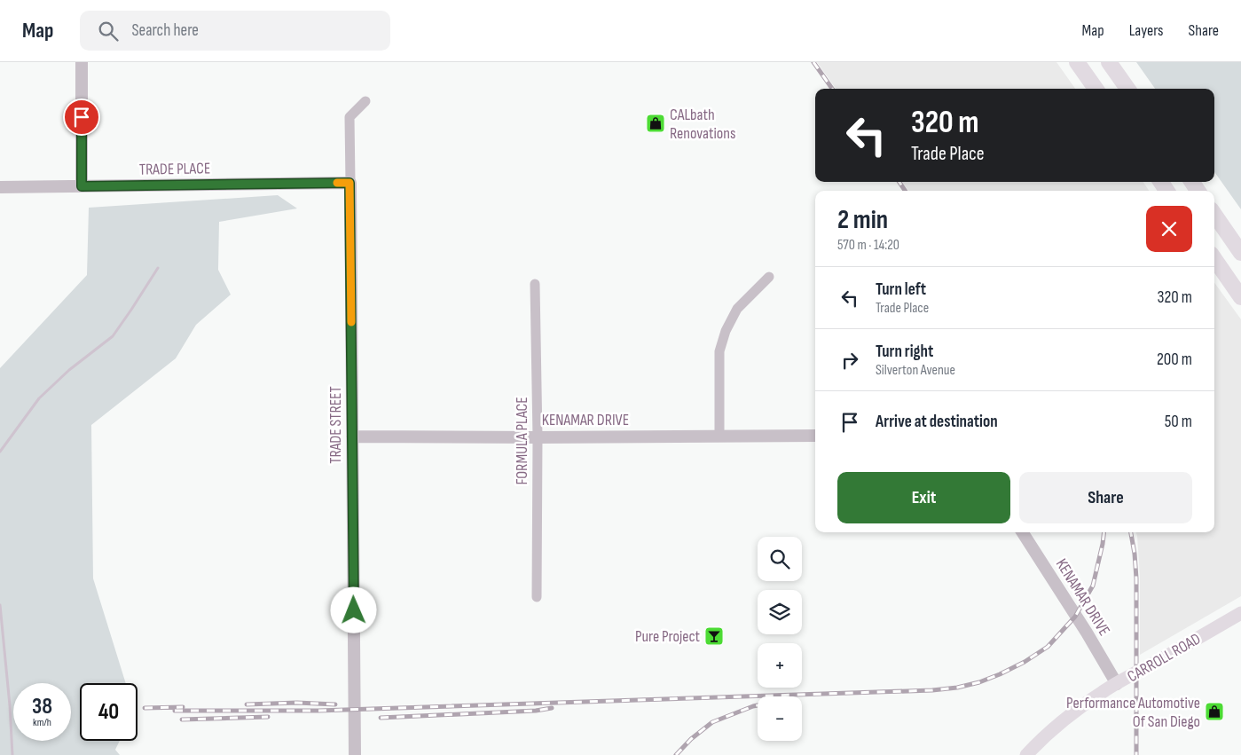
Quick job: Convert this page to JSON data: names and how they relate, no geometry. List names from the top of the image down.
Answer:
{
  "streets": {
    "main road": ["CARROLL ROAD"],
    "street": [
      "TRADE PLACE",
      "KENAMAR DRIVE",
      "TRADE STREET",
      "FORMULA PLACE"
    ]
  },
  "crossings": [
    ["TRADE PLACE", "TRADE STREET"],
    ["KENAMAR DRIVE", "TRADE STREET"],
    ["KENAMAR DRIVE", "FORMULA PLACE"],
    ["KENAMAR DRIVE", "CARROLL ROAD"]
  ],
  "places": {
    "shop": ["CALbath Renovations", "Performance Automotive Of San Diego"],
    "bar": ["Pure Project"]
  },
  "page": {
    "header": "Map",
    "search": "Search here",
    "nav": ["Map", "Layers", "Share"],
    "turn": ["320 m", "Trade Place"],
    "heading": ["2 min", "570 m · 14:20"],
    "list": [
      {
        "name": "Turn left",
        "note": "Trade Place",
        "value": "320 m"
      },
      {
        "name": "Turn right",
        "note": "Silverton Avenue",
        "value": "200 m"
      },
      {
        "name": "Arrive at destination",
        "value": "50 m"
      }
    ],
    "buttons": ["Exit", "Share"],
    "map_buttons": ["+", "−"],
    "speed": "38 km/h",
    "limit": "40"
  }
}
